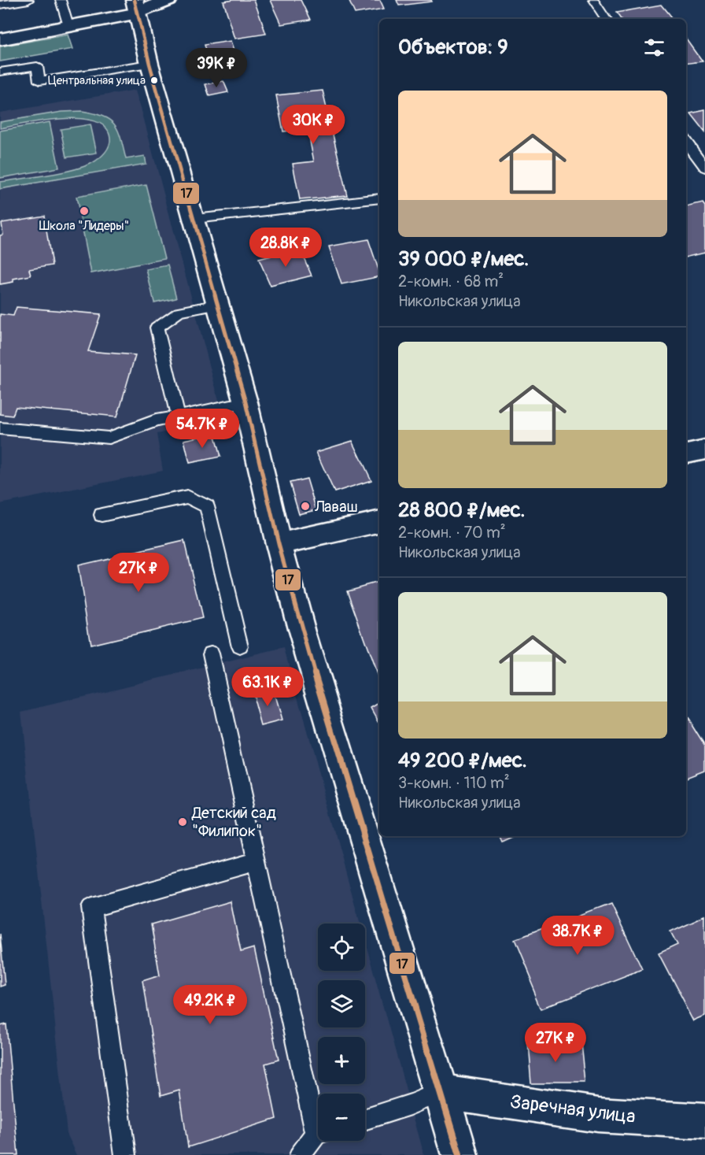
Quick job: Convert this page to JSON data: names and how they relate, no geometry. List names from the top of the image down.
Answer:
{
  "streets": {
    "street": ["Заречная улица"]
  },
  "places": [
    "Центральная улица",
    "Школа \"Лидеры\"",
    "Лаваш",
    "Детский сад \"Филипок\""
  ],
  "lines": ["transit line 17"],
  "page": {
    "heading": "Объектов: 9",
    "price": [
      "39K ₽",
      "30K ₽",
      "28.8K ₽",
      "54.7K ₽",
      "27K ₽",
      "63.1K ₽",
      "38.7K ₽",
      "49.2K ₽",
      "27K ₽"
    ],
    "list": [
      {
        "name": "39 000 ₽/мес.",
        "note": "2-комн. · 68 m² · Никольская улица"
      },
      {
        "name": "28 800 ₽/мес.",
        "note": "2-комн. · 70 m² · Никольская улица"
      },
      {
        "name": "49 200 ₽/мес.",
        "note": "3-комн. · 110 m² · Никольская улица"
      }
    ],
    "map_buttons": ["+", "−"]
  }
}
